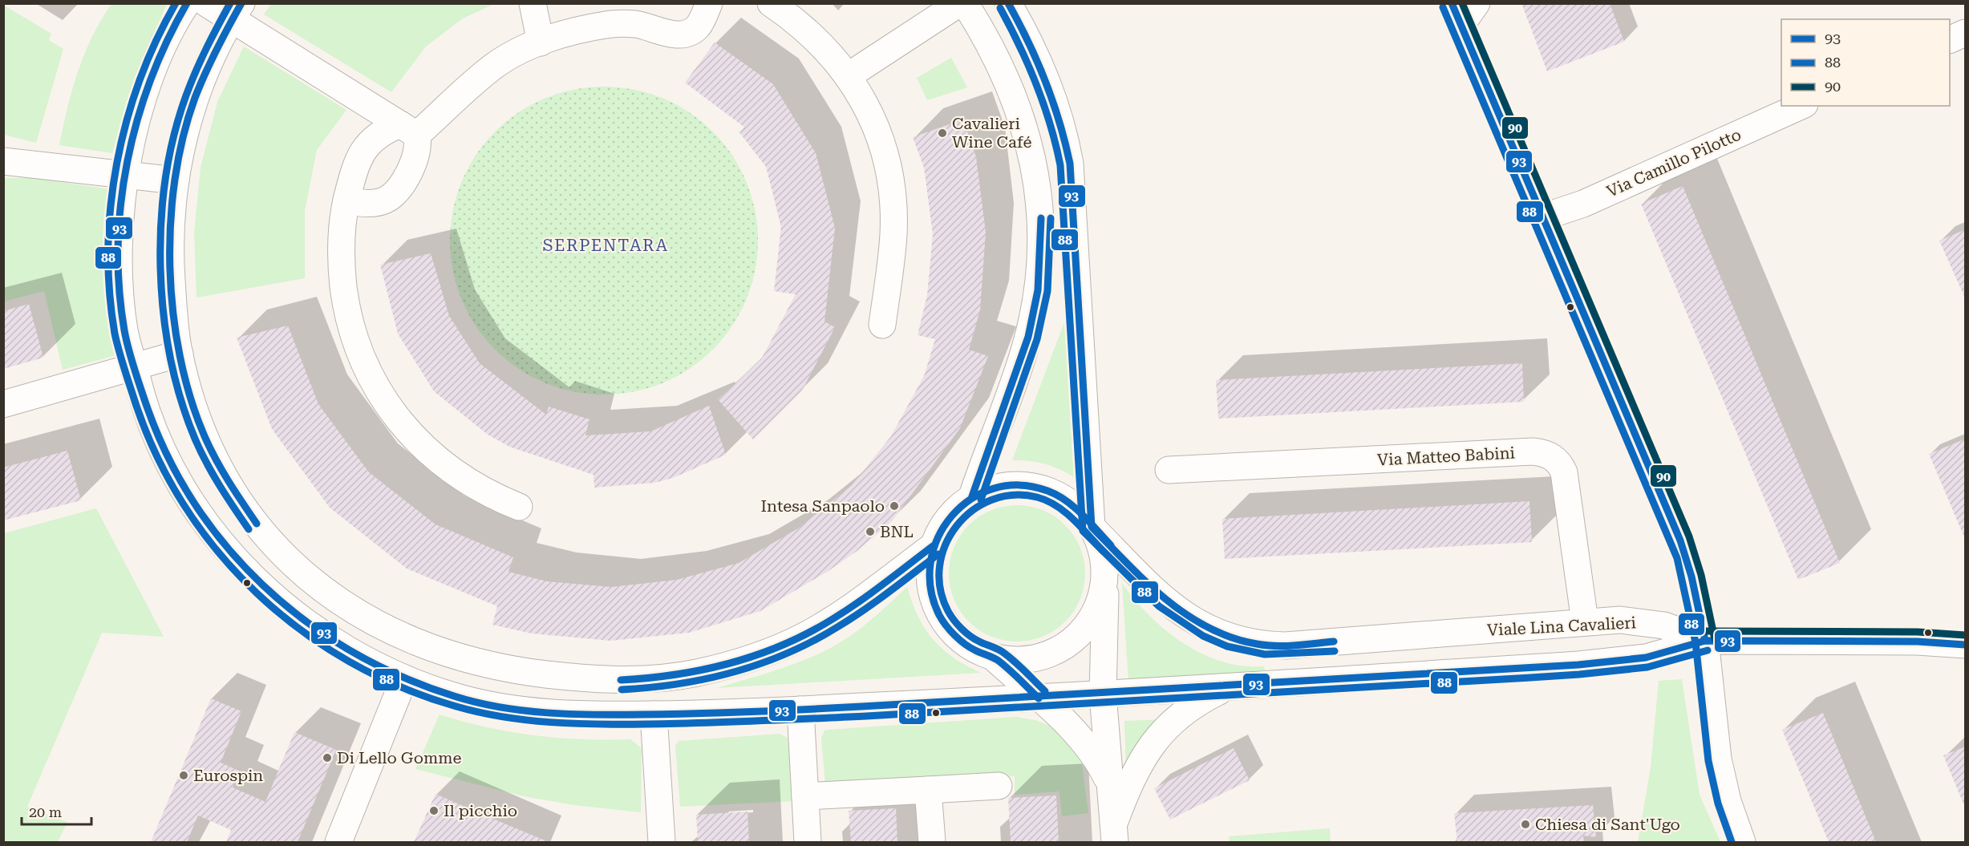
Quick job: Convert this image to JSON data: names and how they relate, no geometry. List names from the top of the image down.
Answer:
{
  "streets": {
    "street": ["Via Camillo Pilotto", "Via Matteo Babini", "Viale Lina Cavalieri"]
  },
  "crossings": [
    ["Via Matteo Babini", "Viale Lina Cavalieri"]
  ],
  "districts": ["SERPENTARA"],
  "places": [
    "Cavalieri Wine Café",
    "Intesa Sanpaolo",
    "BNL",
    "Di Lello Gomme",
    "Eurospin",
    "Il picchio",
    "Chiesa di Sant'Ugo"
  ],
  "lines": ["transit line 93", "transit line 88", "transit line 90"],
  "legend": ["93", "88", "90"],
  "scale_bar": "20 m"
}
